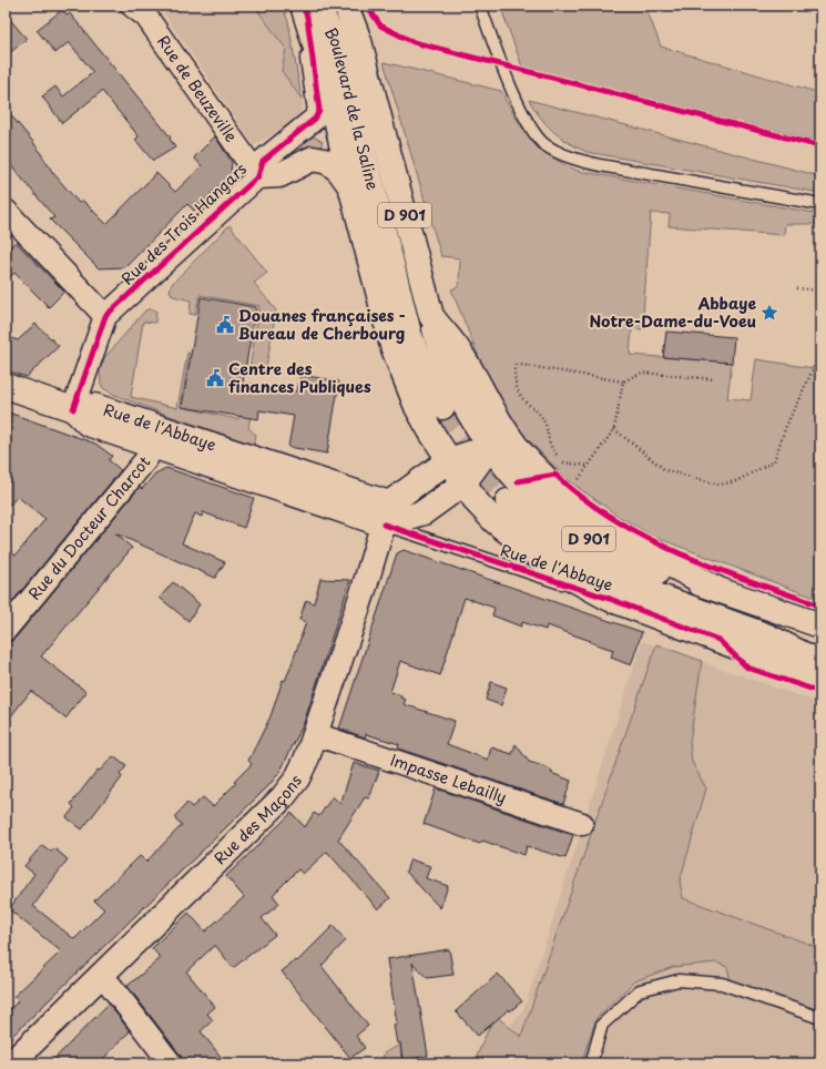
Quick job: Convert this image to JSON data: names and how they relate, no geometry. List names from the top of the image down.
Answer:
{
  "streets": {
    "main road": [
      "Boulevard de la Saline",
      "D 901",
      "Rue de l'Abbaye",
      "Rue des Maçons"
    ],
    "street": [
      "Rue de Beuzeville",
      "Rue des Trois Hangars",
      "Rue du Docteur Charcot",
      "Impasse Lebailly"
    ]
  },
  "crossings": [
    ["Rue de Beuzeville", "Rue des Trois Hangars"],
    ["Boulevard de la Saline", "Rue des Trois Hangars"],
    ["Boulevard de la Saline", "Rue de l'Abbaye"],
    ["Rue des Trois Hangars", "Rue de l'Abbaye"],
    ["Rue de l'Abbaye", "Rue du Docteur Charcot"],
    ["Rue de l'Abbaye", "Rue des Maçons"],
    ["Impasse Lebailly", "Rue des Maçons"]
  ],
  "places": {
    "place": ["Abbaye Notre-Dame-du-Voeu"],
    "public building": ["Douanes françaises - Bureau de Cherbourg", "Centre des finances Publiques"]
  }
}
